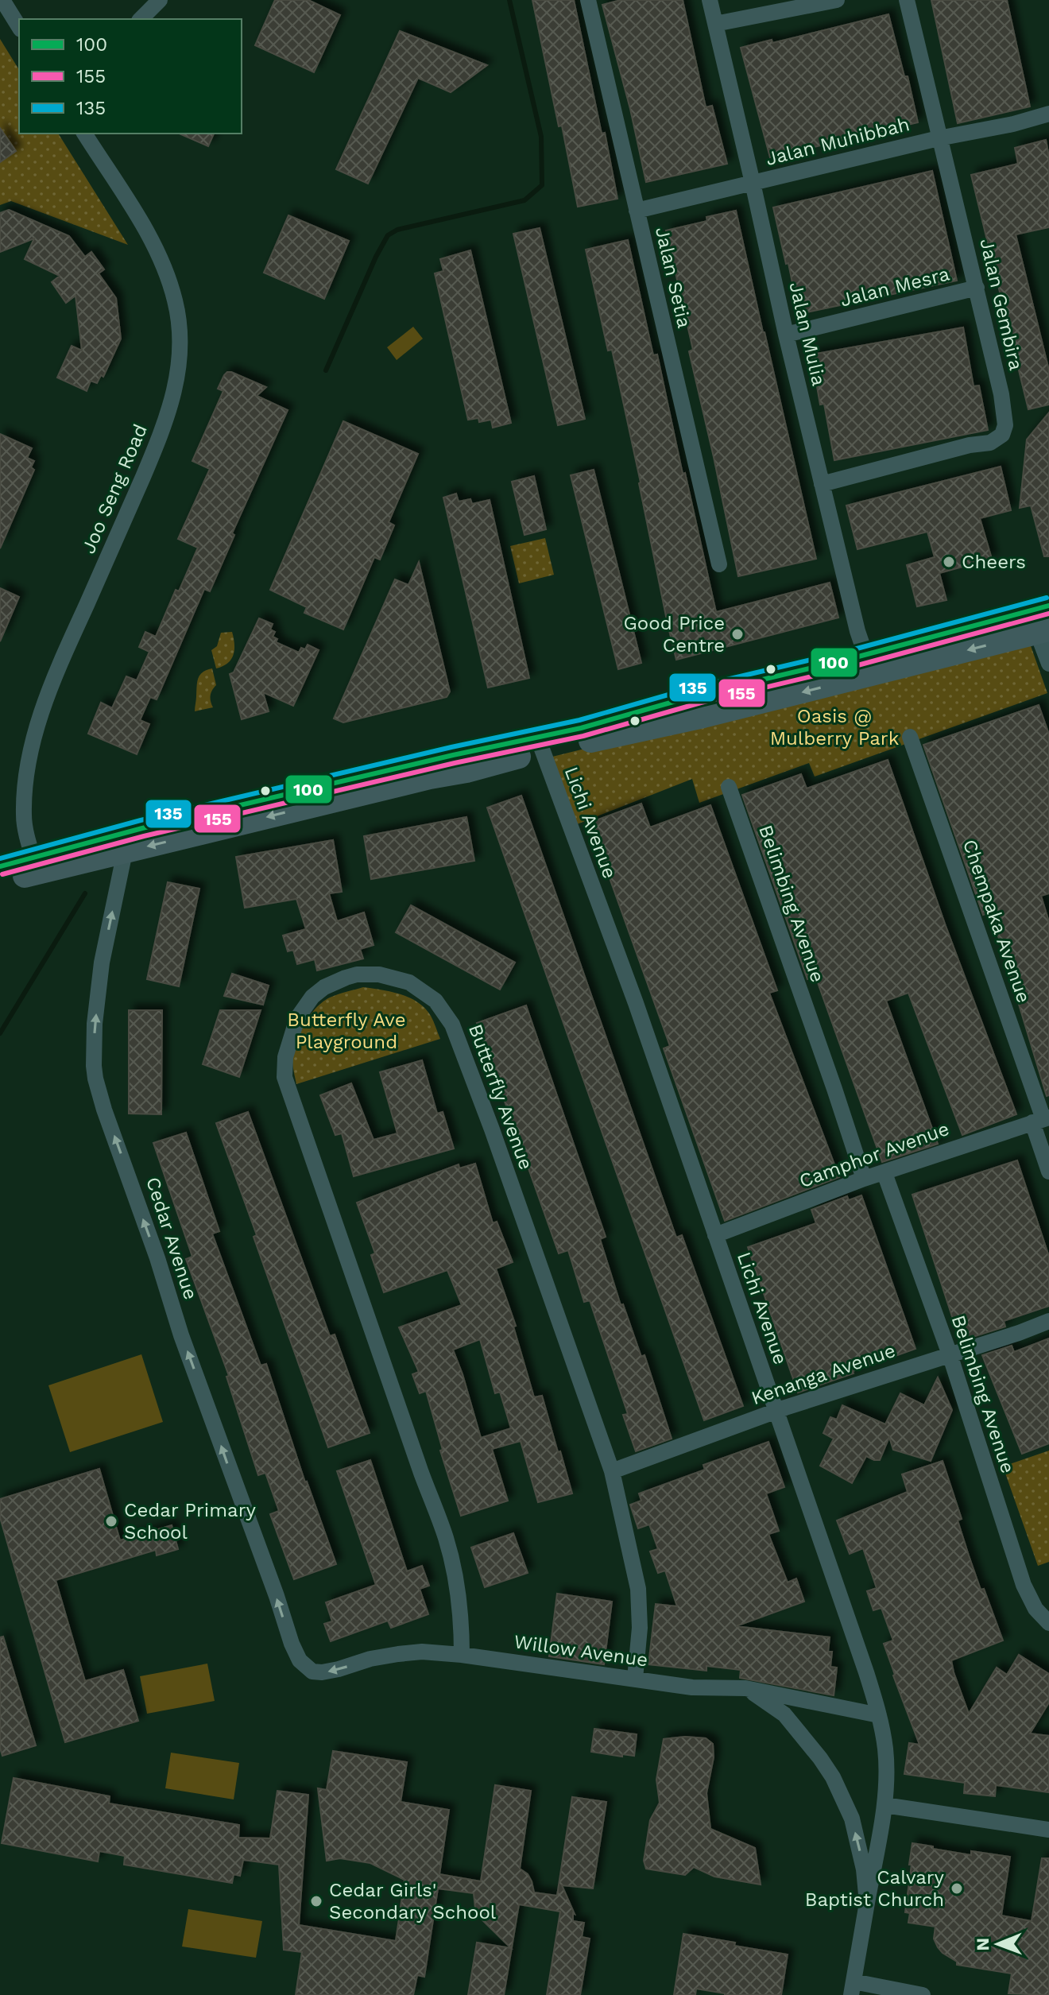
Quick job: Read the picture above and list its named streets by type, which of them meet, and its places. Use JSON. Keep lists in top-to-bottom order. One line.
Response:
{"streets":{"street":["Jalan Muhibbah","Jalan Setia","Jalan Mesra","Jalan Gembira","Jalan Mulia","Joo Seng Road","Lichi Avenue","Belimbing Avenue","Chempaka Avenue","Butterfly Avenue","Camphor Avenue","Cedar Avenue","Kenanga Avenue","Willow Avenue"]},"crossings":[["Jalan Muhibbah","Jalan Setia"],["Jalan Muhibbah","Jalan Gembira"],["Jalan Muhibbah","Jalan Mulia"],["Jalan Mesra","Jalan Gembira"],["Jalan Mesra","Jalan Mulia"],["Jalan Gembira","Jalan Mulia"],["Lichi Avenue","Camphor Avenue"],["Lichi Avenue","Kenanga Avenue"],["Lichi Avenue","Willow Avenue"],["Belimbing Avenue","Camphor Avenue"],["Belimbing Avenue","Kenanga Avenue"],["Chempaka Avenue","Camphor Avenue"],["Butterfly Avenue","Kenanga Avenue"],["Butterfly Avenue","Willow Avenue"],["Cedar Avenue","Willow Avenue"]],"one_way":["Cedar Avenue"],"parks":["Oasis @ Mulberry Park","Butterfly Ave Playground"],"places":["Cheers","Good Price Centre","Cedar Primary School","Calvary Baptist Church","Cedar Girls' Secondary School"],"lines":["transit line 135","transit line 100","transit line 155"],"legend":["100","155","135"],"north":"left"}
